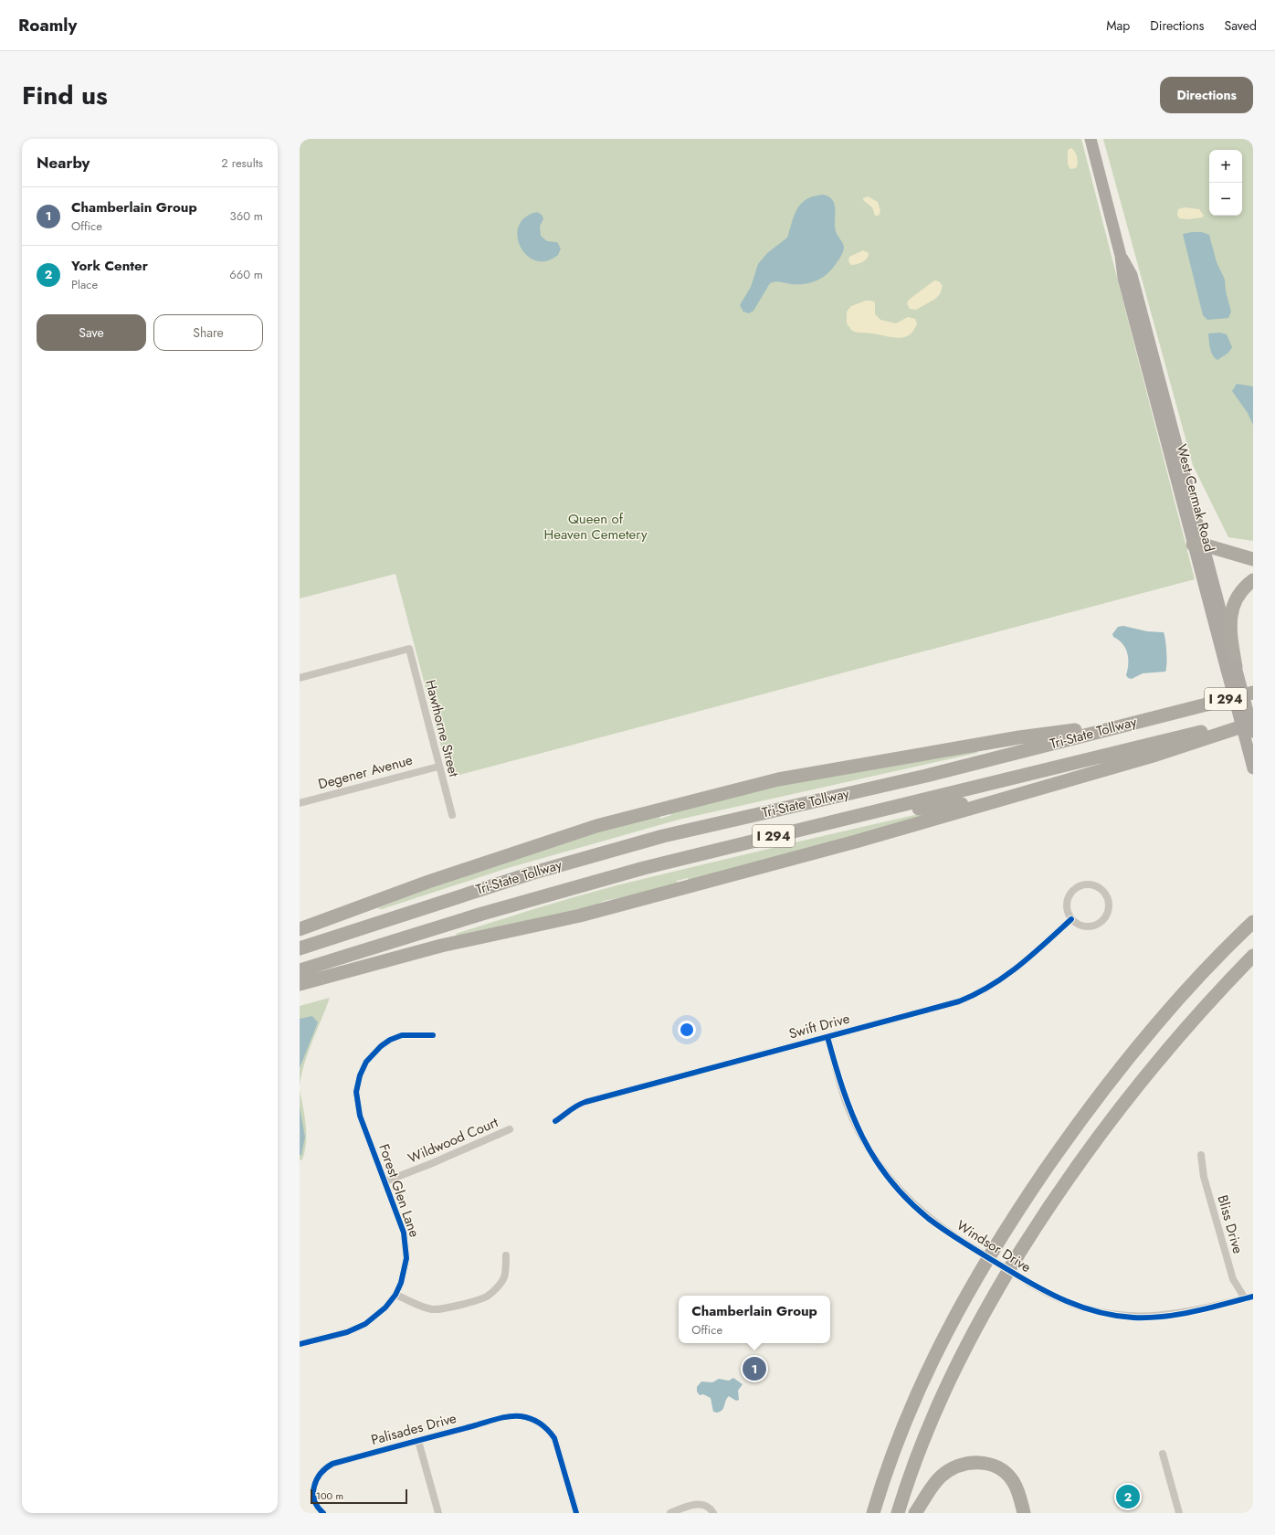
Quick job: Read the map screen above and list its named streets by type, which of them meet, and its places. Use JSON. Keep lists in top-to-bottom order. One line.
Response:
{"streets":{"highway":["I 294","Tri-State Tollway"],"main road":["West Cermak Road"],"street":["Hawthorne Street","Degener Avenue","Swift Drive","Wildwood Court","Forest Glen Lane","Bliss Drive","Windsor Drive","Palisades Drive"]},"crossings":[["Hawthorne Street","Degener Avenue"],["Swift Drive","Windsor Drive"],["Wildwood Court","Forest Glen Lane"],["Bliss Drive","Windsor Drive"]],"parks":["Queen of Heaven Cemetery"],"scale_bar":"100 m","page":{"header":"Roamly","nav":["Map","Directions","Saved"],"title":"Find us","buttons":["Directions",["Save","Share"]],"heading":["Nearby","2 results"],"map_buttons":["+","−"],"list":[{"mark":"1","name":"Chamberlain Group","note":"Office","value":"360 m"},{"mark":"2","name":"York Center","note":"Place","value":"660 m"}],"popup":["Chamberlain Group","Office"],"pins":["1","2"],"scale":"100 m"}}
